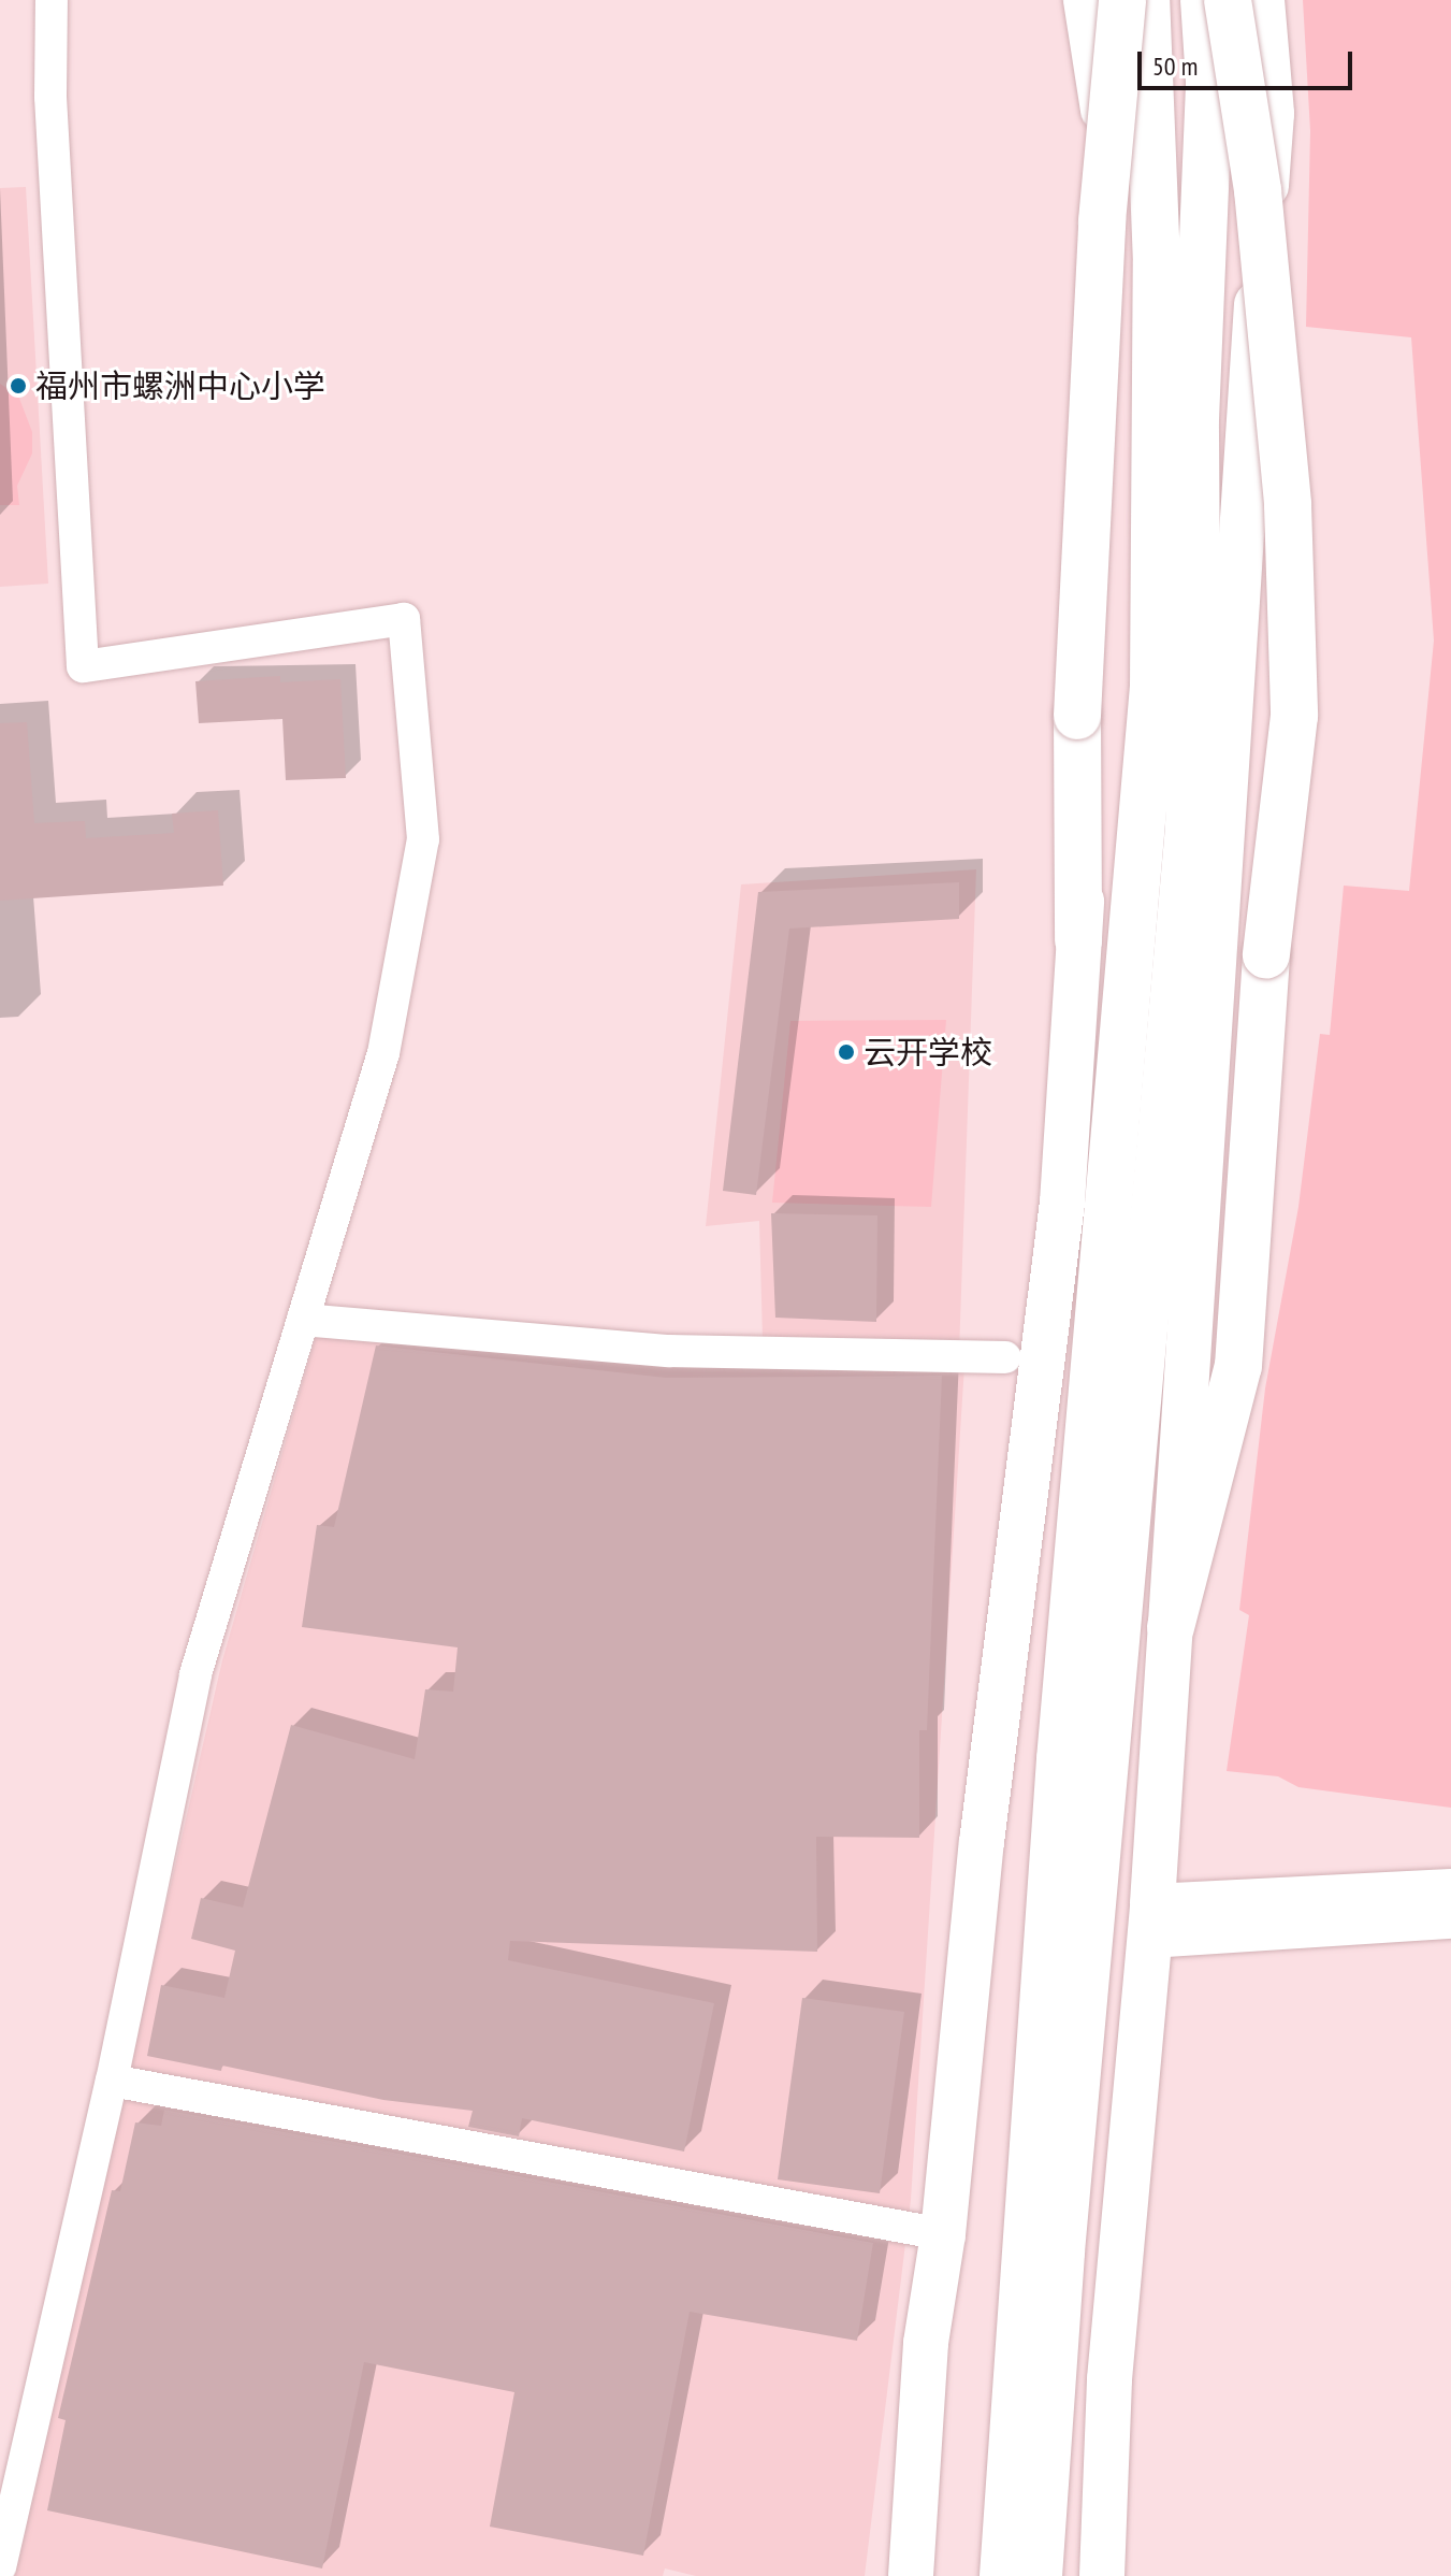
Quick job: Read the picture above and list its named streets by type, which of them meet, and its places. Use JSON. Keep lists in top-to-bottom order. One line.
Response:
{"places":["福州市螺洲中心小学","云开学校"],"scale_bar":"50 m"}
